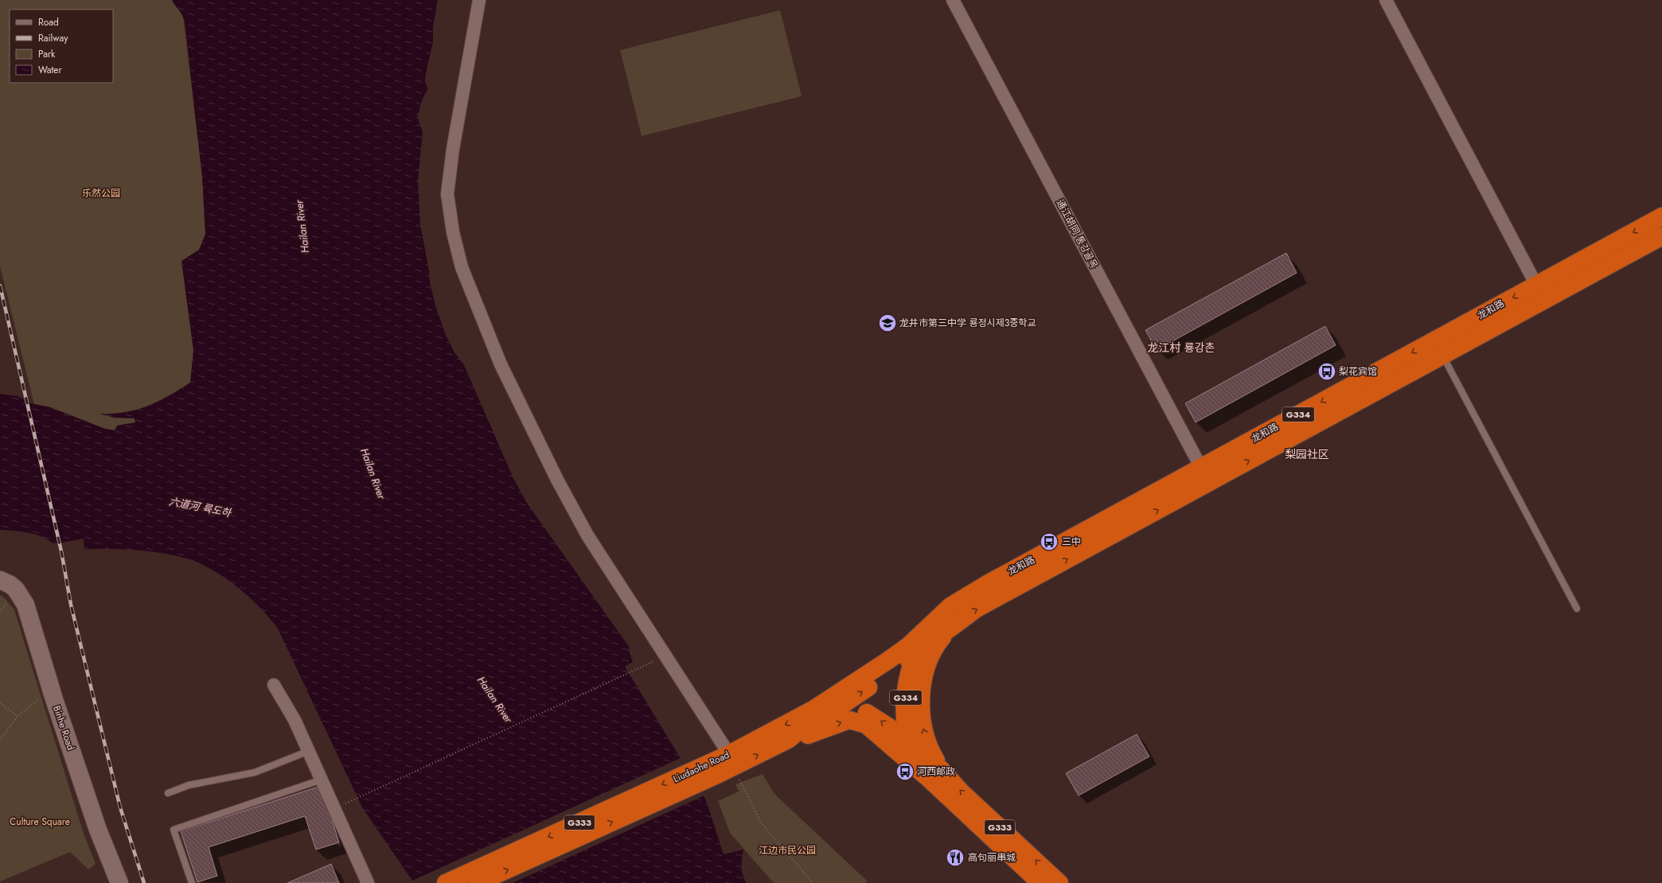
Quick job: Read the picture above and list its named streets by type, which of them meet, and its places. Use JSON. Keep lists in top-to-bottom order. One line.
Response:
{"streets":{"highway":["龙和路","G334","Liudaohe Road","G333"],"street":["通江胡同 통강골목","Binhe Road"]},"crossings":[["通江胡同 통강골목","龙和路"],["龙和路","G334"],["龙和路","Liudaohe Road"],["G334","Liudaohe Road"],["G334","G333"]],"districts":["龙江村 룡강촌","梨园社区"],"water":["Hailan River","六道河 륙도하"],"parks":["乐然公园","Culture Square","江边市民公园"],"places":{"school or university":["龙井市第三中学 룡정시제3중학교"],"bus stop":["梨花宾馆","三中","河西邮政"],"restaurant":["高句丽串城"]},"legend":["Road","Railway","Park","Water"]}
